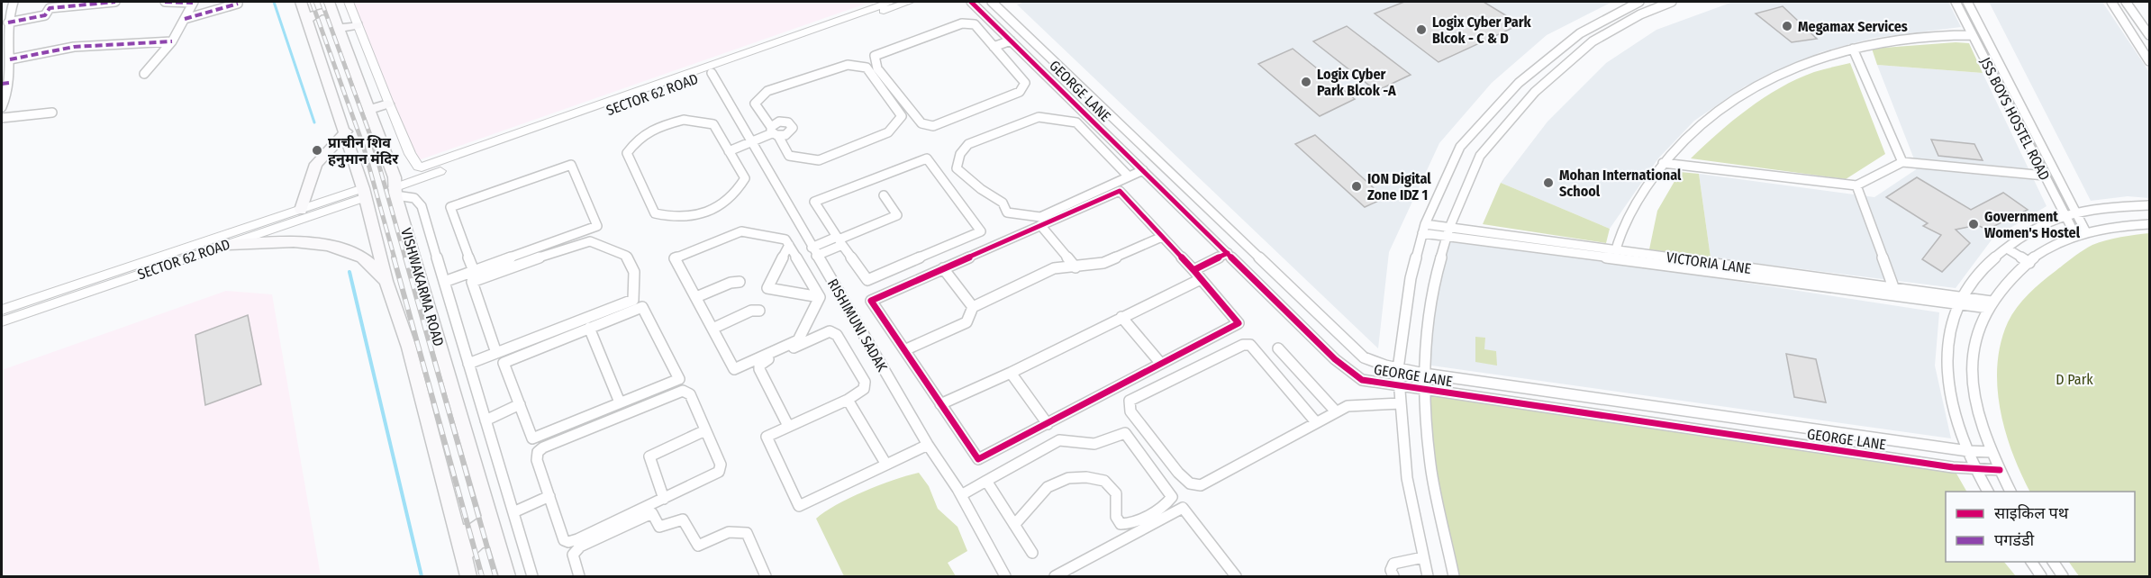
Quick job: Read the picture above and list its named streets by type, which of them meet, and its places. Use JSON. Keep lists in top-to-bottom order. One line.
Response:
{"streets":{"main road":["VISHWAKARMA ROAD"],"street":["GEORGE LANE","SECTOR 62 ROAD","JSS BOYS HOSTEL ROAD","VICTORIA LANE","RISHIMUNI SADAK"]},"crossings":[["SECTOR 62 ROAD","VISHWAKARMA ROAD"],["SECTOR 62 ROAD","RISHIMUNI SADAK"]],"parks":["D Park"],"places":["Megamax Services","Logix Cyber Park Blcok - C & D","Logix Cyber Park Blcok -A","प्राचीन शिव हनुमान मंदिर","Mohan International School","ION Digital Zone IDZ 1","Government Women's Hostel"],"legend":["साइकिल पथ","पगडंडी"]}
